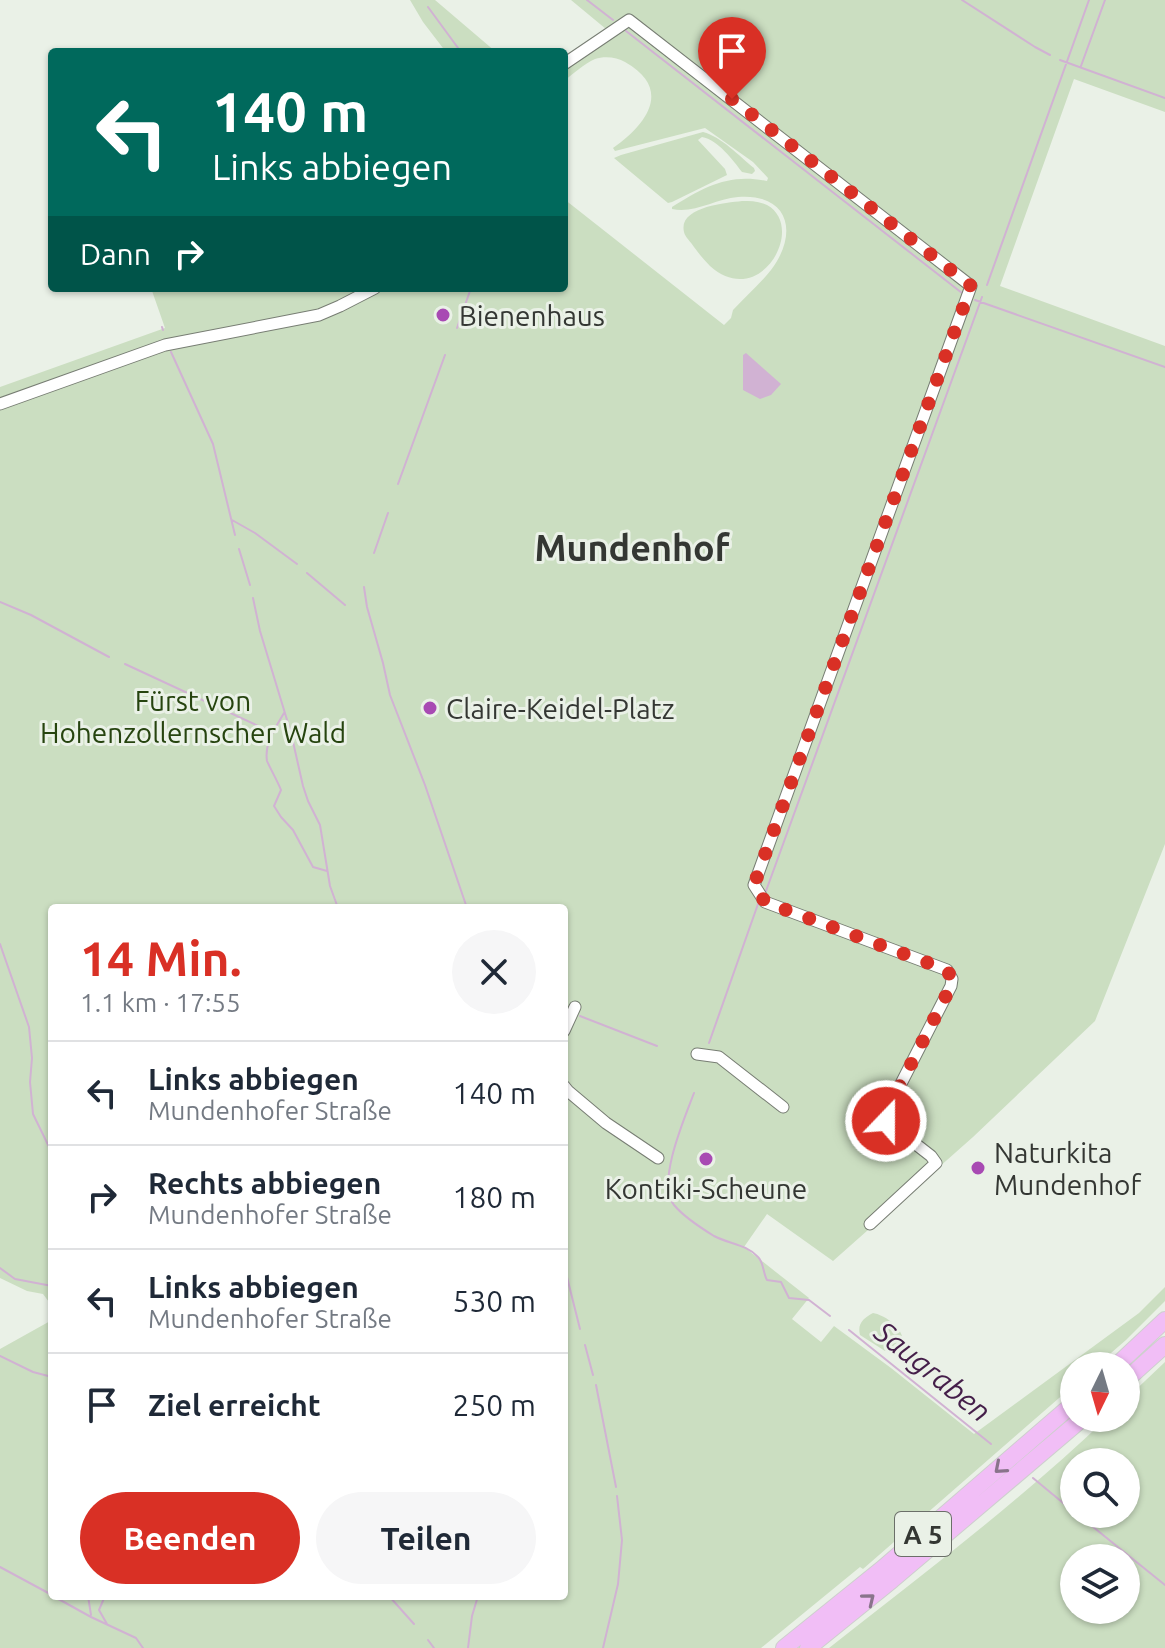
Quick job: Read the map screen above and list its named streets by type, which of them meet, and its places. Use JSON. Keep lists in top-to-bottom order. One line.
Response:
{"streets":{"highway":["A 5"]},"districts":["Mundenhof"],"water":["Saugraben"],"parks":["Fürst von Hohenzollernscher Wald"],"places":["Bienenhaus","Claire-Keidel-Platz","Kontiki-Scheune","Naturkita Mundenhof"],"north":"bottom","page":{"turn":["140 m","Links abbiegen"],"then":"Dann","heading":["14 Min.","1.1 km · 17:55"],"list":[{"name":"Links abbiegen","note":"Mundenhofer Straße","value":"140 m"},{"name":"Rechts abbiegen","note":"Mundenhofer Straße","value":"180 m"},{"name":"Links abbiegen","note":"Mundenhofer Straße","value":"530 m"},{"name":"Ziel erreicht","value":"250 m"}],"buttons":["Beenden","Teilen"]}}
